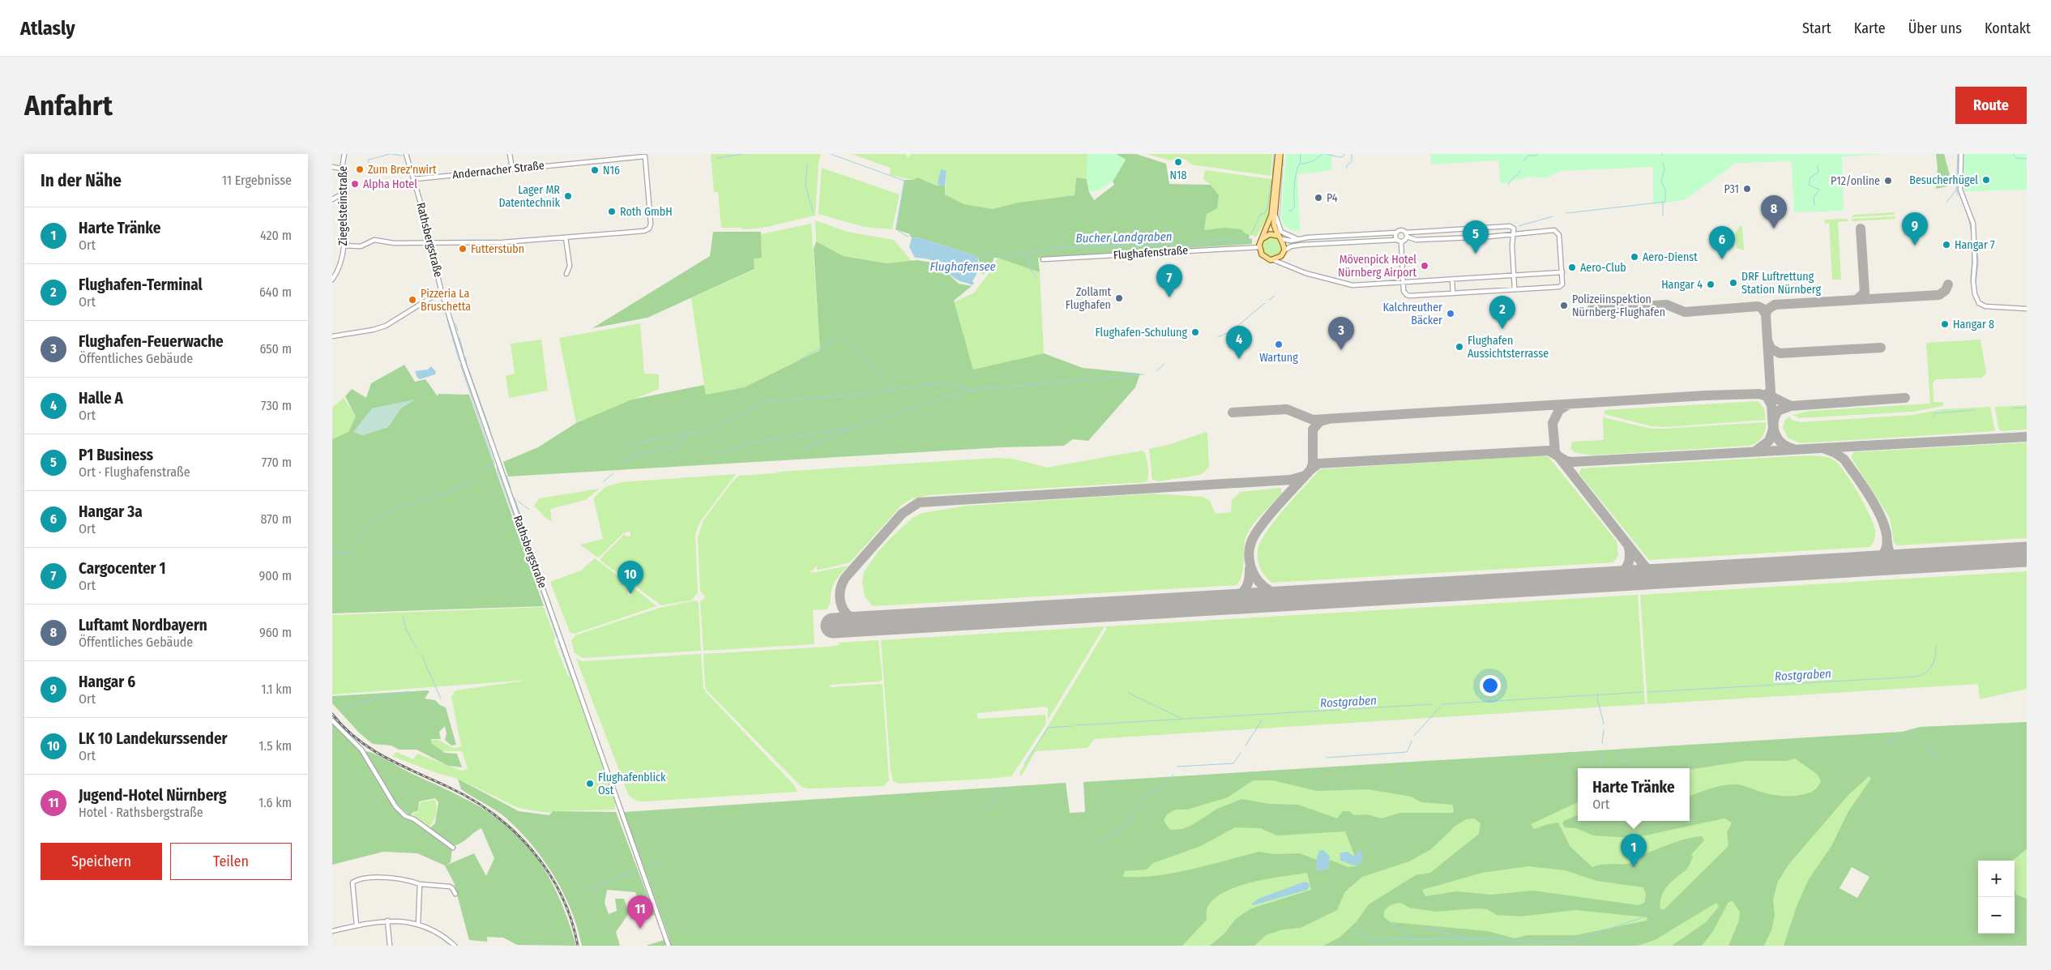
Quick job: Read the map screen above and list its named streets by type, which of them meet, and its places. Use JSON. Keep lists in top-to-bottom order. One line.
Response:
{"streets":{"street":["Andernacher Straße","Ziegelsteinstraße","Rathsbergstraße","Flughafenstraße"]},"crossings":[["Andernacher Straße","Ziegelsteinstraße"],["Andernacher Straße","Rathsbergstraße"]],"water":["Bucher Landgraben","Flughafensee","Rostgraben"],"places":["N18","Zum Brez'nwirt","N16","Besucherhügel","P12/online","Alpha Hotel","P31","Lager MR Datentechnik","P4","Roth GmbH","Hangar 7","Futterstubn","Aero-Dienst","Mövenpick Hotel Nürnberg Airport","Aero-Club","DRF Luftrettung Station Nürnberg","Hangar 4","Zollamt Flughafen","Pizzeria La Bruschetta","Polizeiinspektion Nürnberg-Flughafen","Kalchreuther Bäcker","Hangar 8","Flughafen-Schulung","Wartung","Flughafen Aussichtsterrasse","Flughafenblick Ost"],"page":{"header":"Atlasly","nav":["Start","Karte","Über uns","Kontakt"],"buttons":["Route",["Speichern","Teilen"]],"title":"Anfahrt","heading":["In der Nähe","11 Ergebnisse"],"pins":["8","9","5","6","7","2","3","4","10","1","11"],"list":[{"mark":"1","name":"Harte Tränke","note":"Ort","value":"420 m"},{"mark":"2","name":"Flughafen-Terminal","note":"Ort","value":"640 m"},{"mark":"3","name":"Flughafen-Feuerwache","note":"Öffentliches Gebäude","value":"650 m"},{"mark":"4","name":"Halle A","note":"Ort","value":"730 m"},{"mark":"5","name":"P1 Business","note":"Ort · Flughafenstraße","value":"770 m"},{"mark":"6","name":"Hangar 3a","note":"Ort","value":"870 m"},{"mark":"7","name":"Cargocenter 1","note":"Ort","value":"900 m"},{"mark":"8","name":"Luftamt Nordbayern","note":"Öffentliches Gebäude","value":"960 m"},{"mark":"9","name":"Hangar 6","note":"Ort","value":"1.1 km"},{"mark":"10","name":"LK 10 Landekurssender","note":"Ort","value":"1.5 km"},{"mark":"11","name":"Jugend-Hotel Nürnberg","note":"Hotel · Rathsbergstraße","value":"1.6 km"}],"popup":["Harte Tränke","Ort"],"map_buttons":["+","−"]}}
